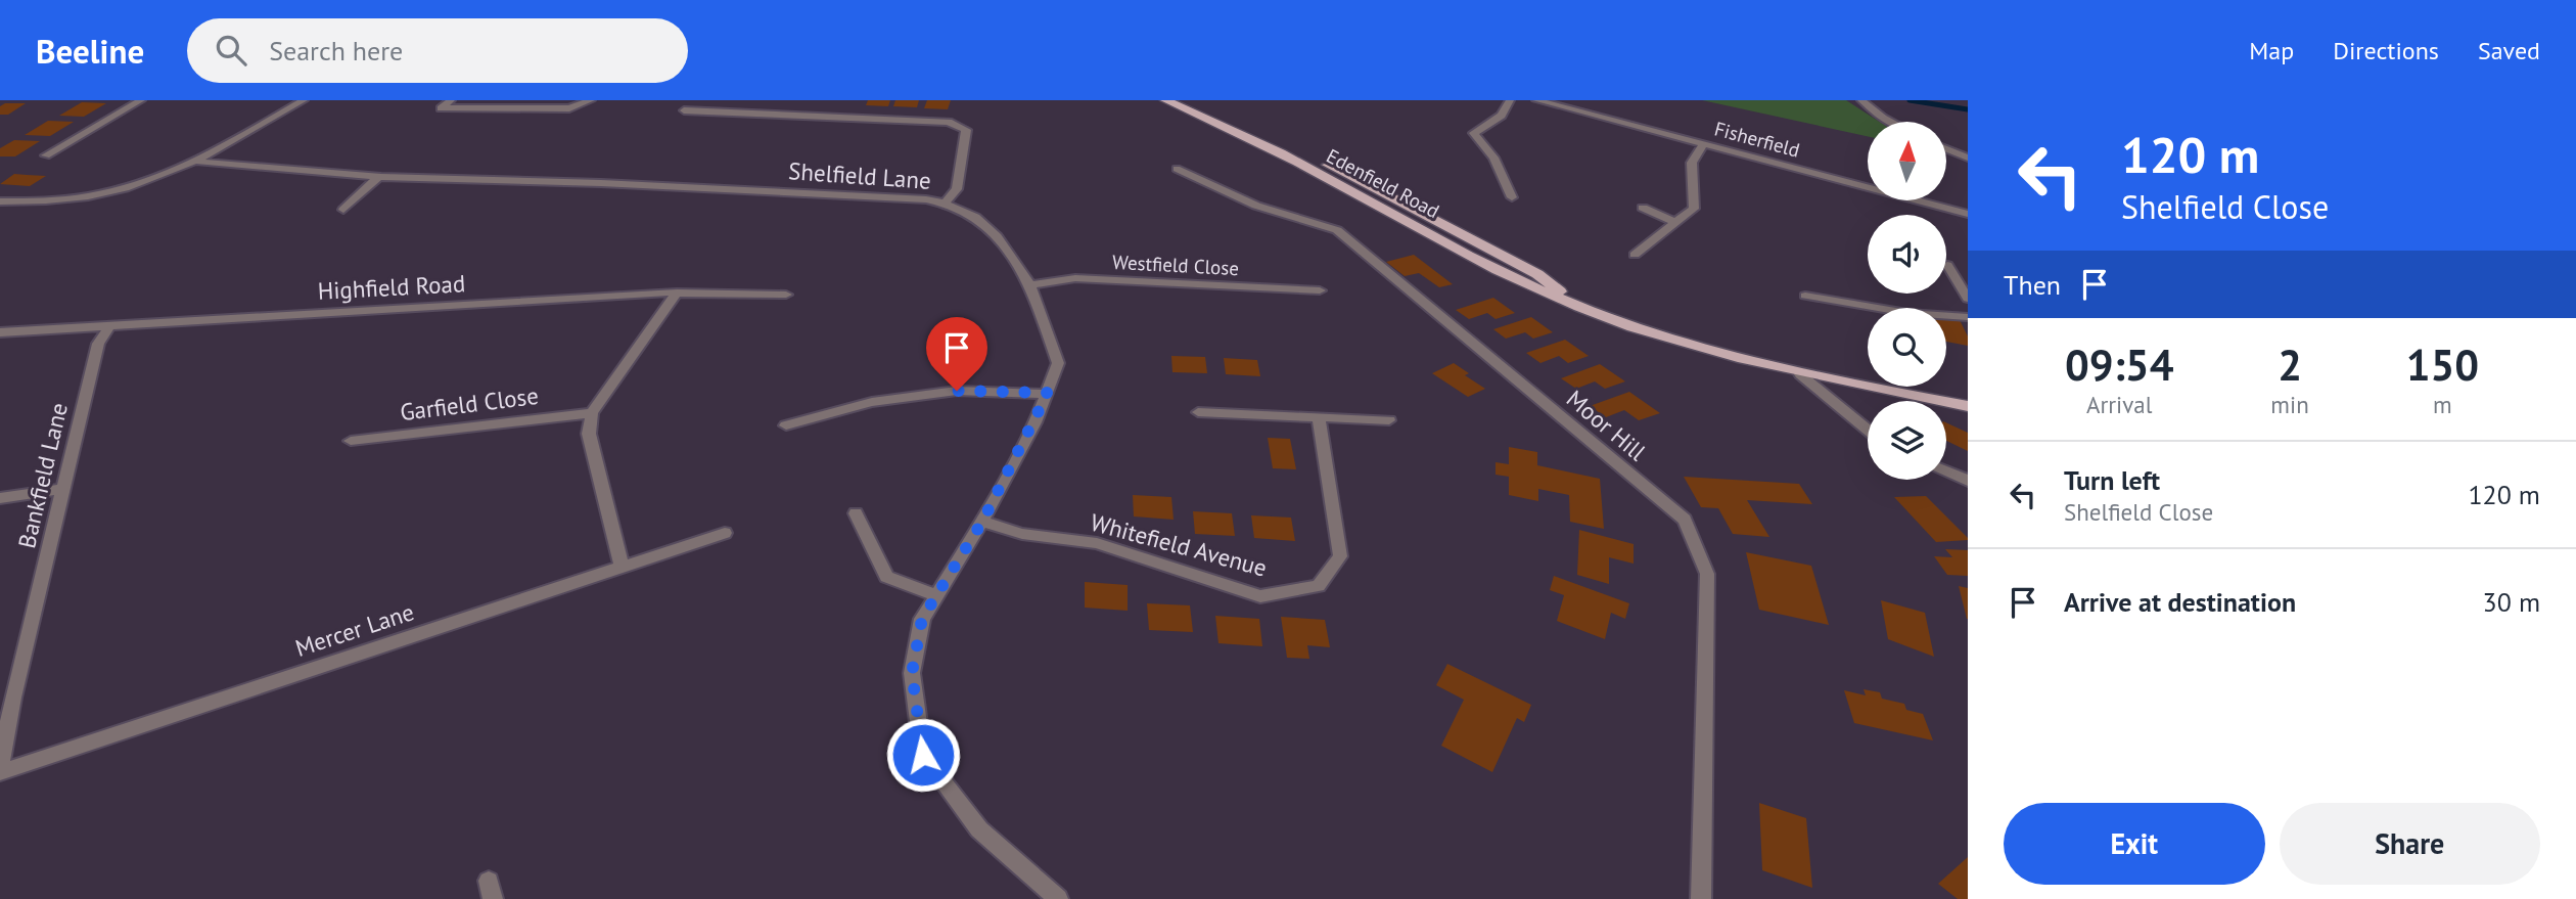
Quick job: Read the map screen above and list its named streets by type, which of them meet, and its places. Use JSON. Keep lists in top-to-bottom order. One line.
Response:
{"streets":{"main road":["Edenfield Road"],"street":["Fisherfield","Shelfield Lane","Westfield Close","Highfield Road","Garfield Close","Moor Hill","Bankfield Lane","Whitefield Avenue","Mercer Lane"]},"crossings":[["Shelfield Lane","Westfield Close"],["Shelfield Lane","Whitefield Avenue"],["Highfield Road","Bankfield Lane"]],"north":"top","page":{"header":"Beeline","search":"Search here","nav":["Map","Directions","Saved"],"turn":["120 m","Shelfield Close"],"then":"Then","eta":["09:54","Arrival","2","min","150","m"],"list":[{"name":"Turn left","note":"Shelfield Close","value":"120 m"},{"name":"Arrive at destination","value":"30 m"}],"buttons":["Exit","Share"]}}
